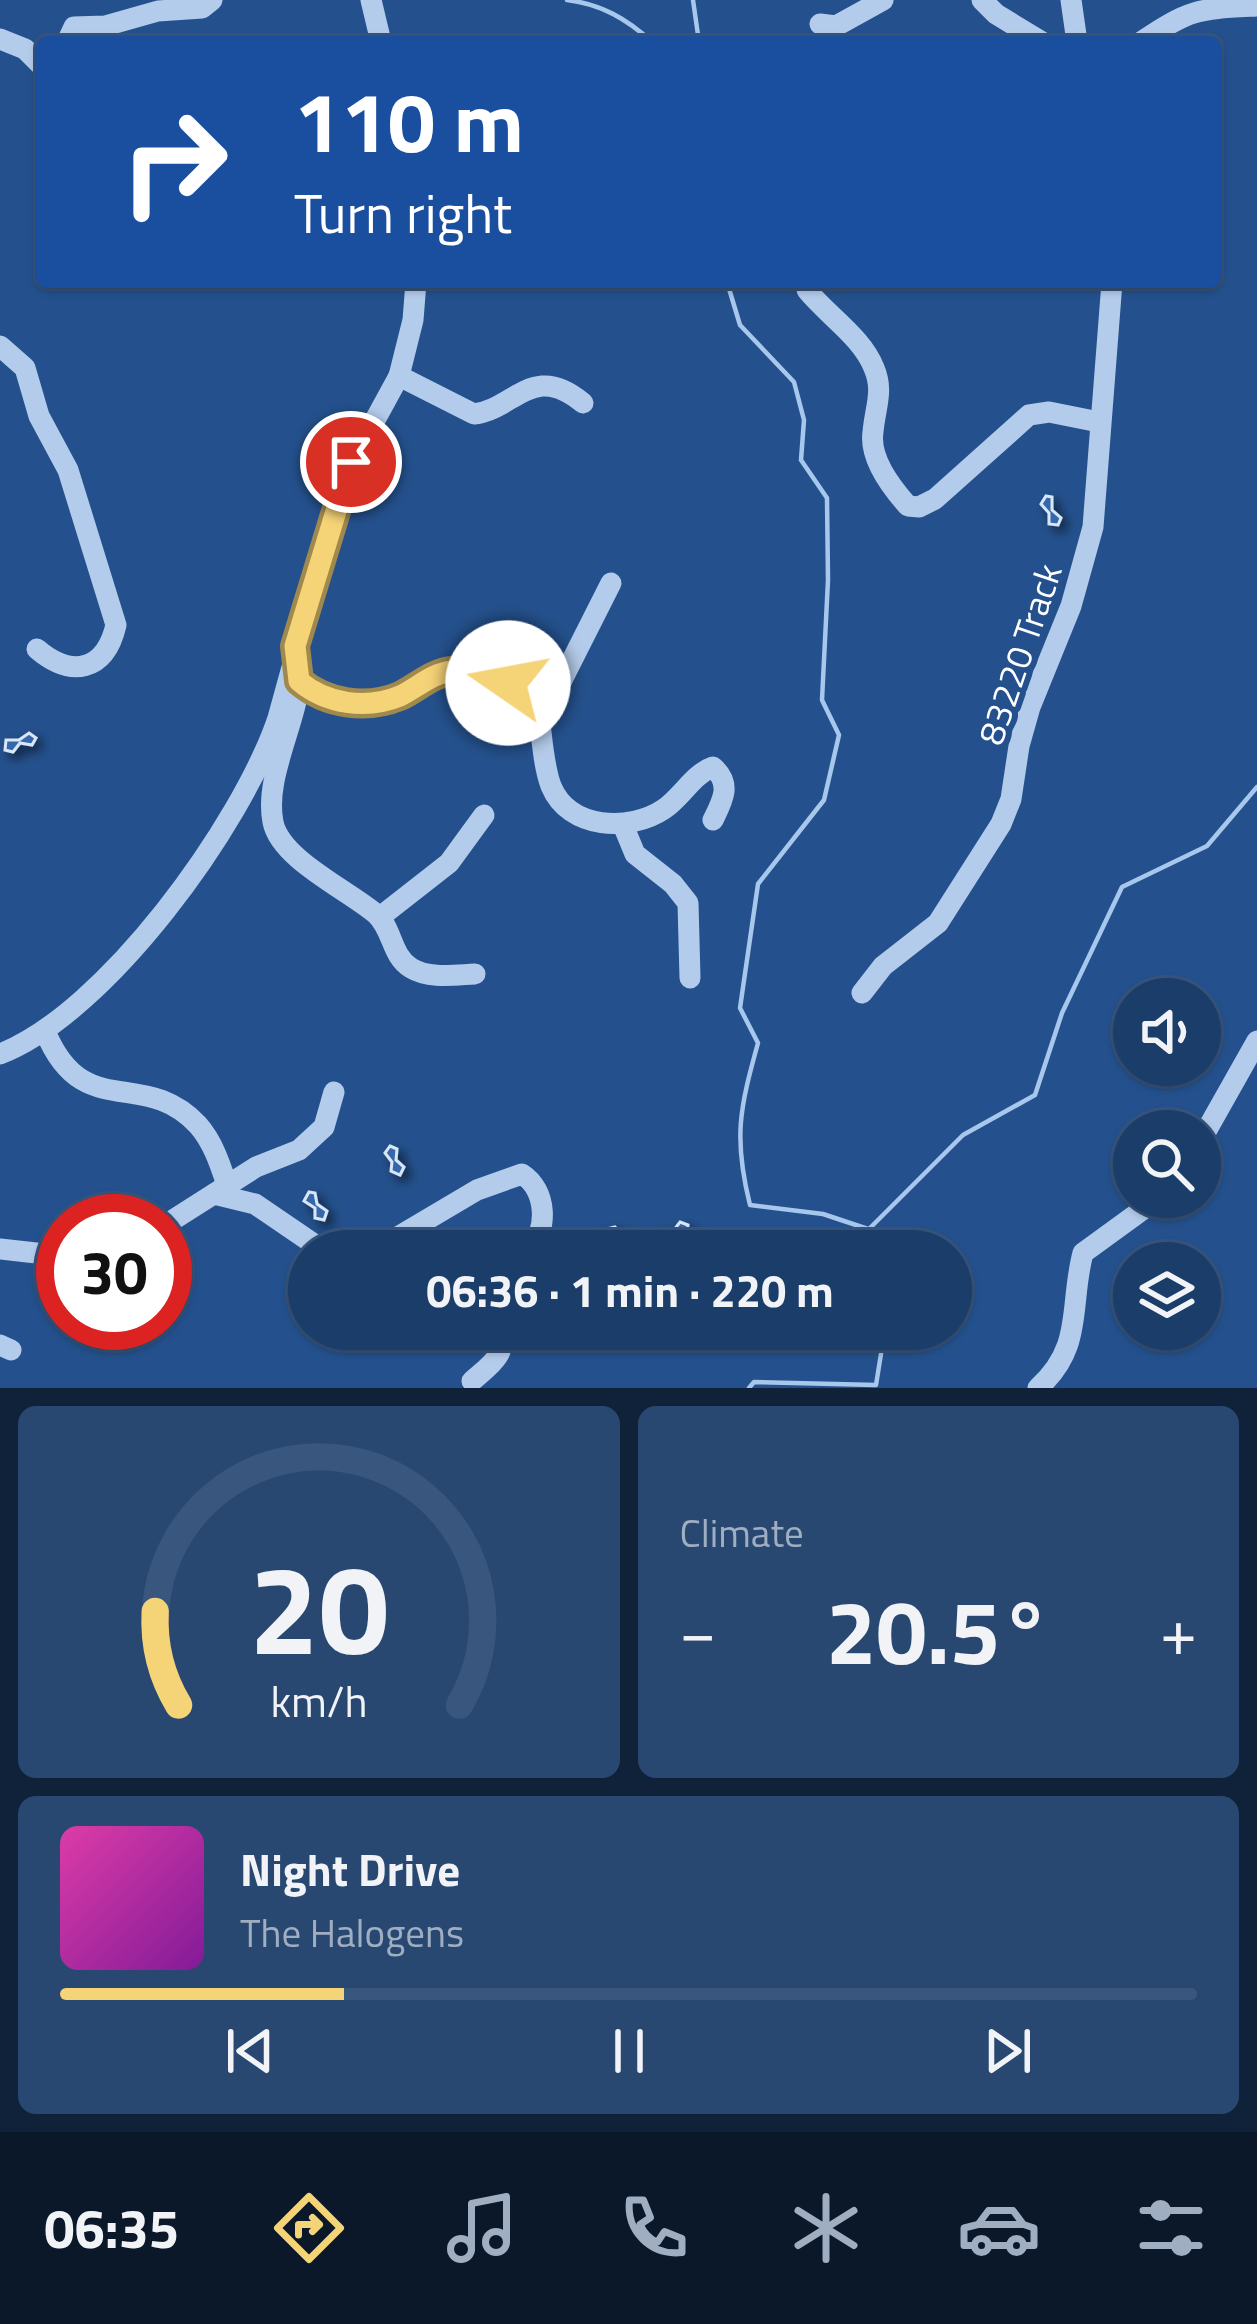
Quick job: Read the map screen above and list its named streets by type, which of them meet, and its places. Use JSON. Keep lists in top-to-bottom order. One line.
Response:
{"streets":{"street":["83220 Track"]},"page":{"turn":["110 m","Turn right"],"limit":"30","trip":"06:36 · 1 min · 220 m","tile":"Climate","heat":["−","20.5°","+"],"song":["Night Drive","The Halogens"],"tabs":"06:35","gauge":["20","km/h"]}}
